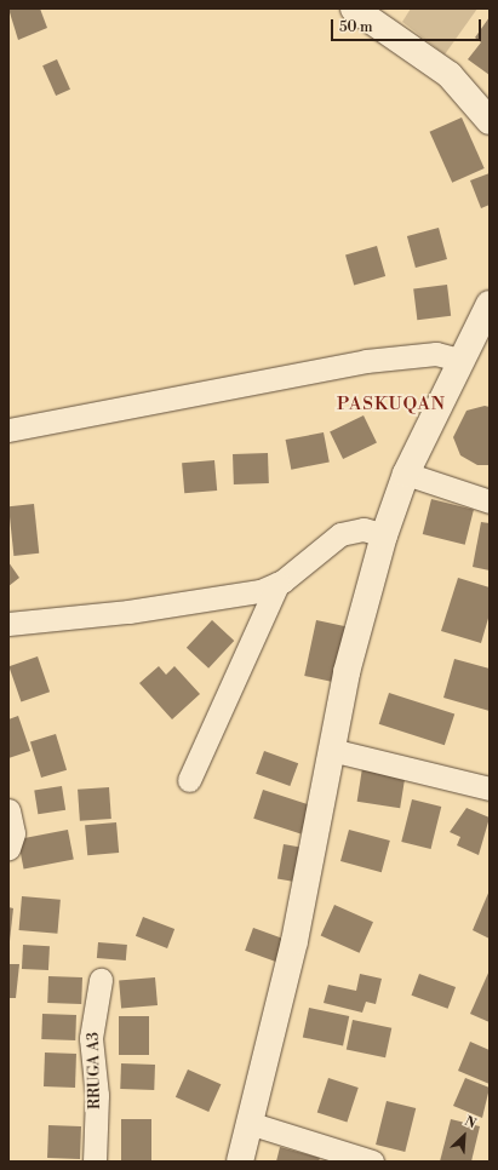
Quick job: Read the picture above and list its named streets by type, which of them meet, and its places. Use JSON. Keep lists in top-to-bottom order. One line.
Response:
{"streets":{"street":["RRUGA A3"]},"districts":["PASKUQAN"],"scale_bar":"50 m","north":"top right"}
